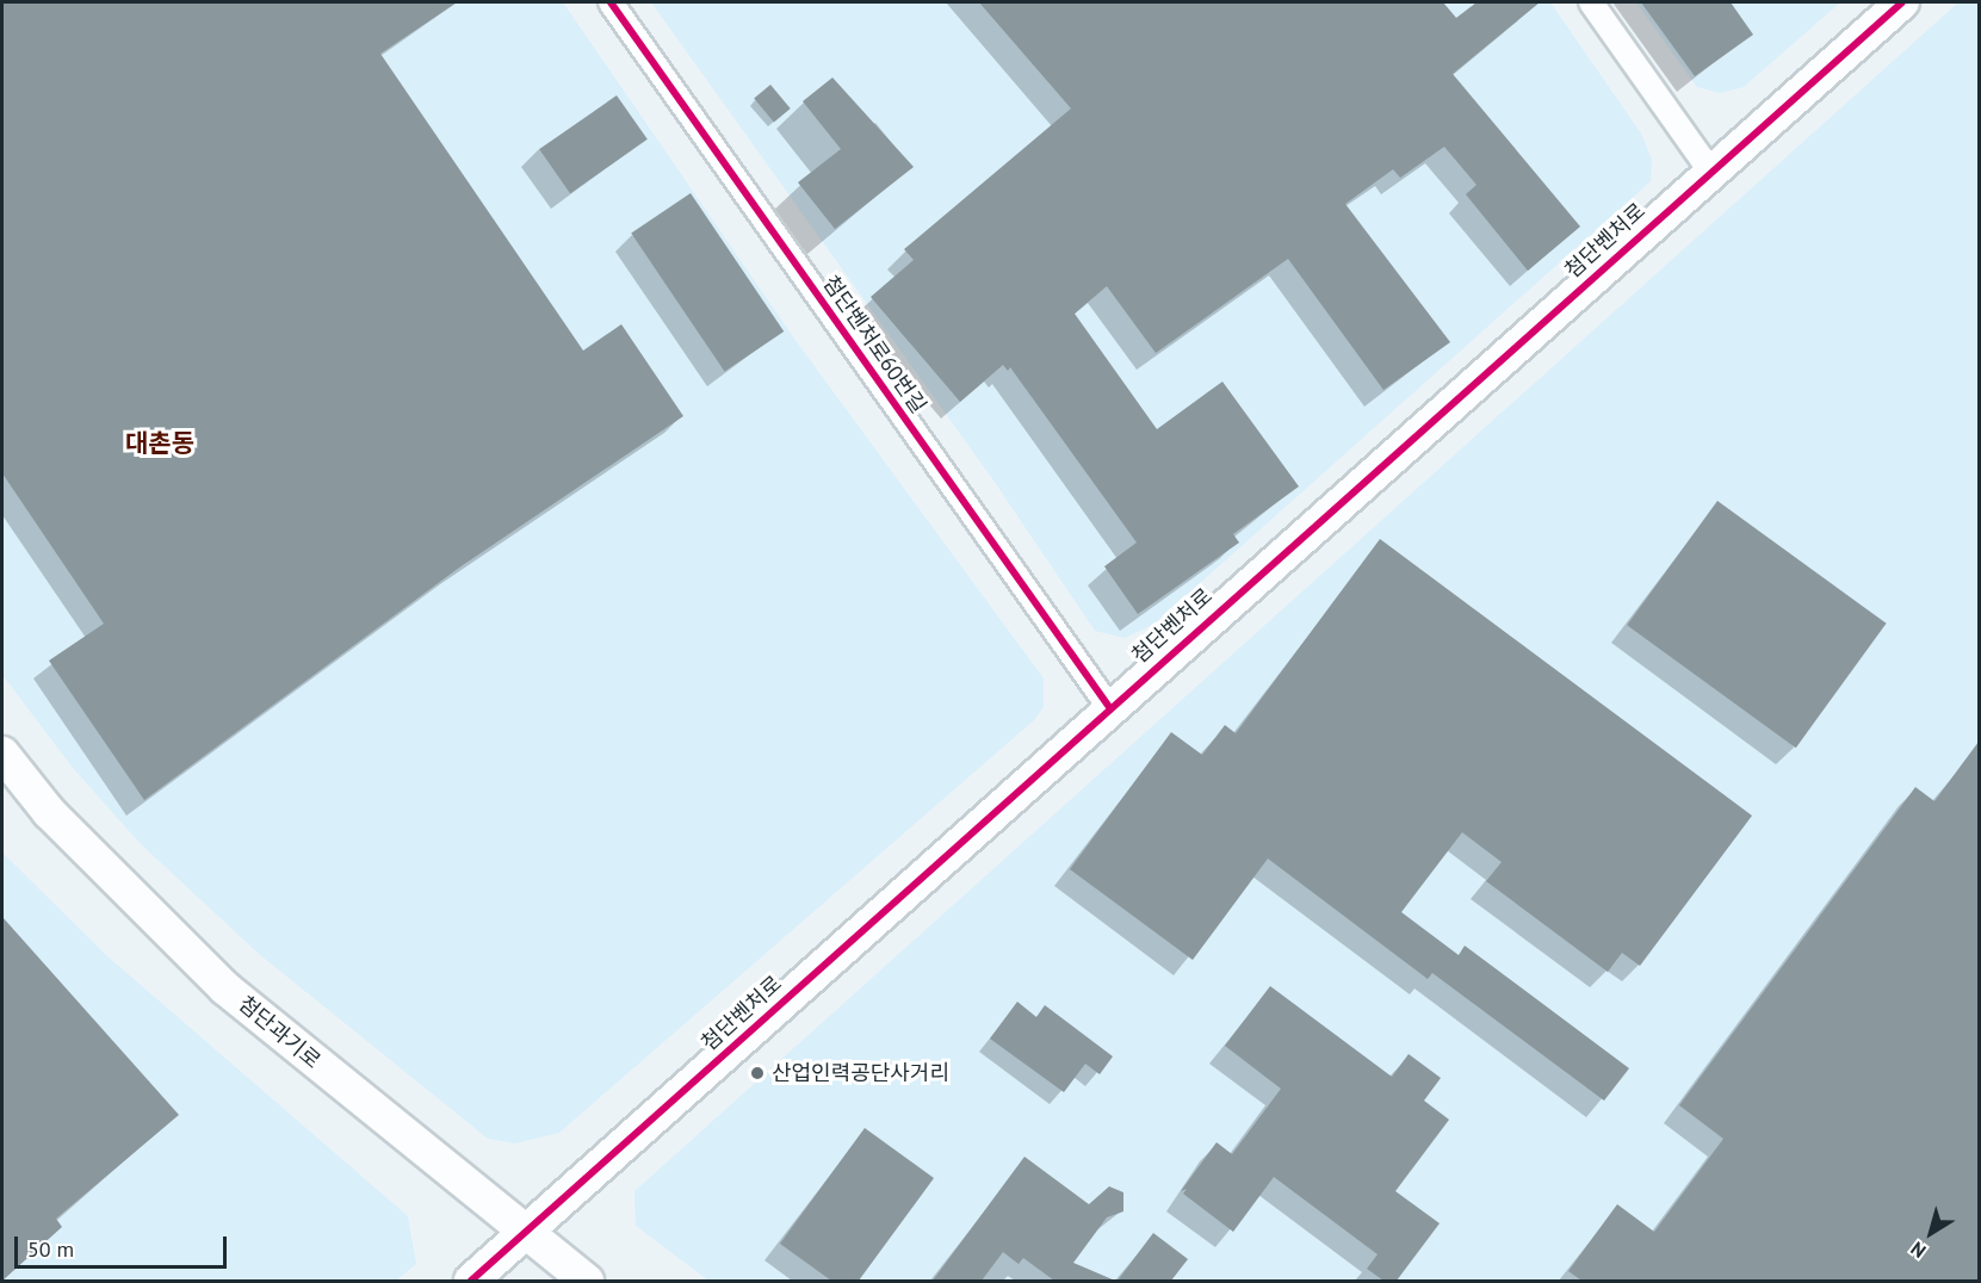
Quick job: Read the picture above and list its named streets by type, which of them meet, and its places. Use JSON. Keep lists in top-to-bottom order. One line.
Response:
{"streets":{"street":["첨단벤처로","첨단벤처로60번길","첨단과기로"]},"crossings":[["첨단벤처로","첨단벤처로60번길"],["첨단벤처로","첨단과기로"]],"districts":["대촌동"],"places":["산업인력공단사거리"],"scale_bar":"50 m","north":"bottom left"}
